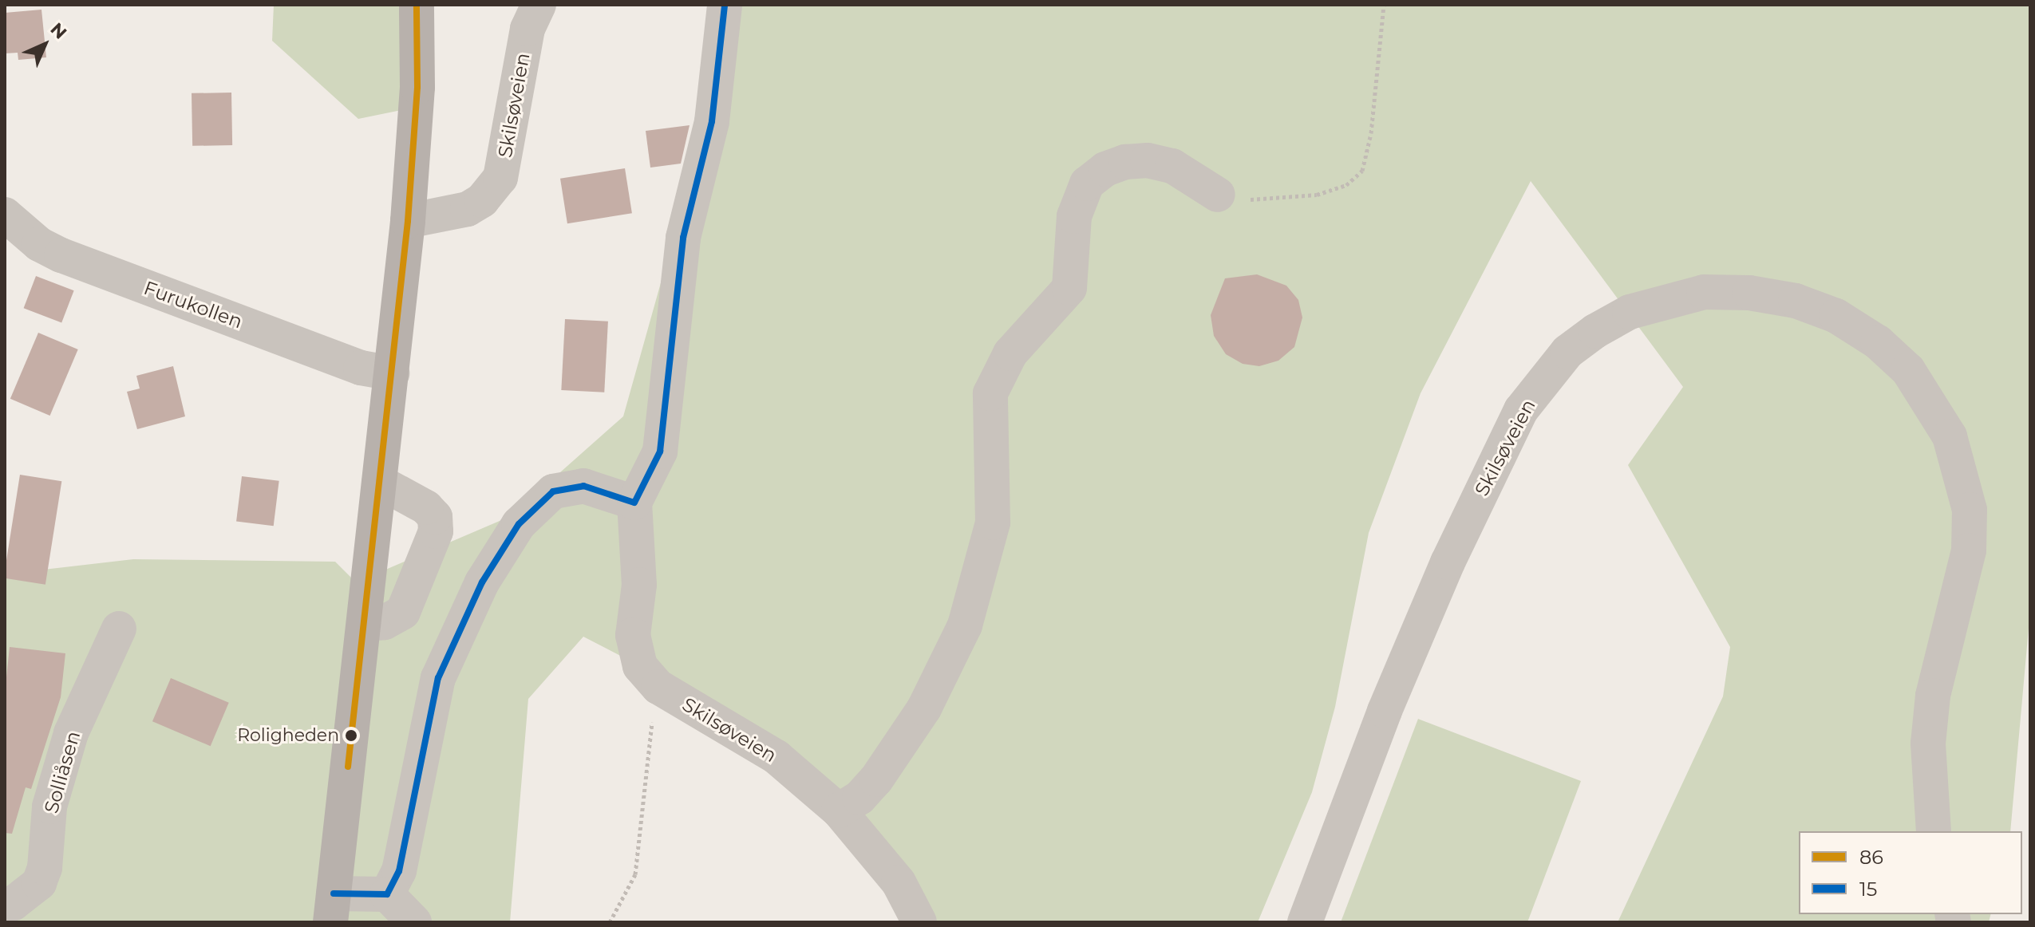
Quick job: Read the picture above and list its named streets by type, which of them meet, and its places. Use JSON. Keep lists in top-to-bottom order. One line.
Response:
{"streets":{"street":["Skilsøveien","Furukollen","Solliåsen"]},"places":["Roligheden"],"lines":["transit line 86","transit line 15"],"legend":["86","15"],"north":"top right"}
